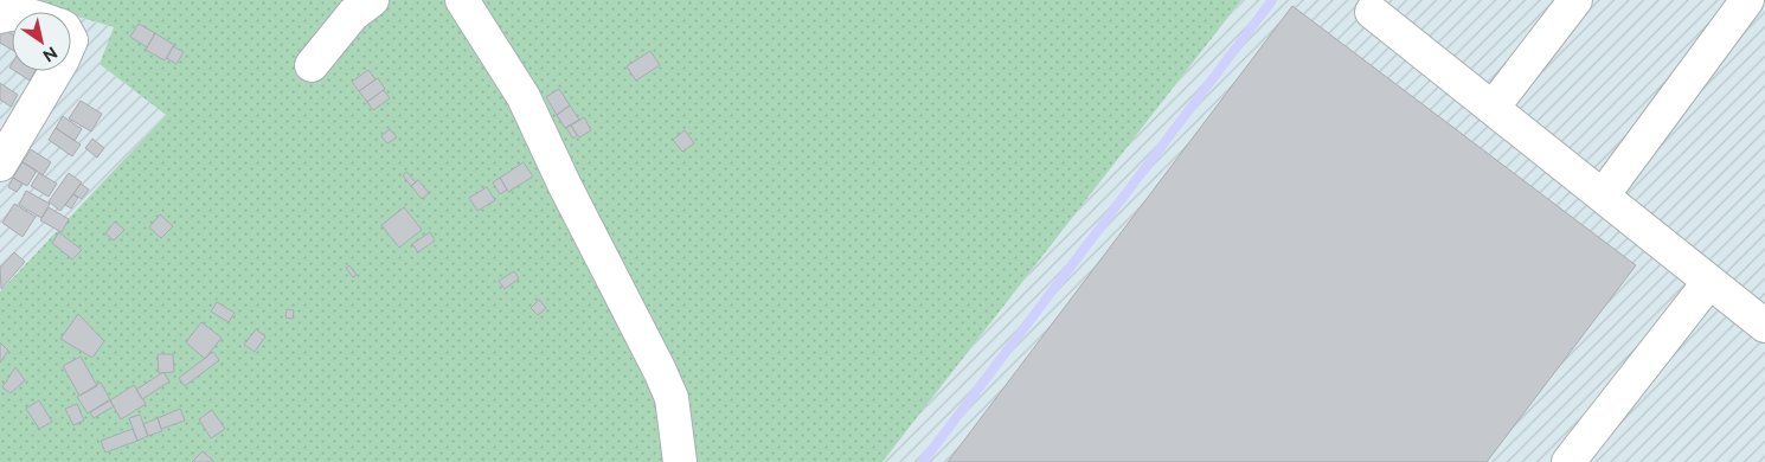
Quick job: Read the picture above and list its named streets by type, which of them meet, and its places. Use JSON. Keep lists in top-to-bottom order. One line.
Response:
{"north":"bottom right"}
